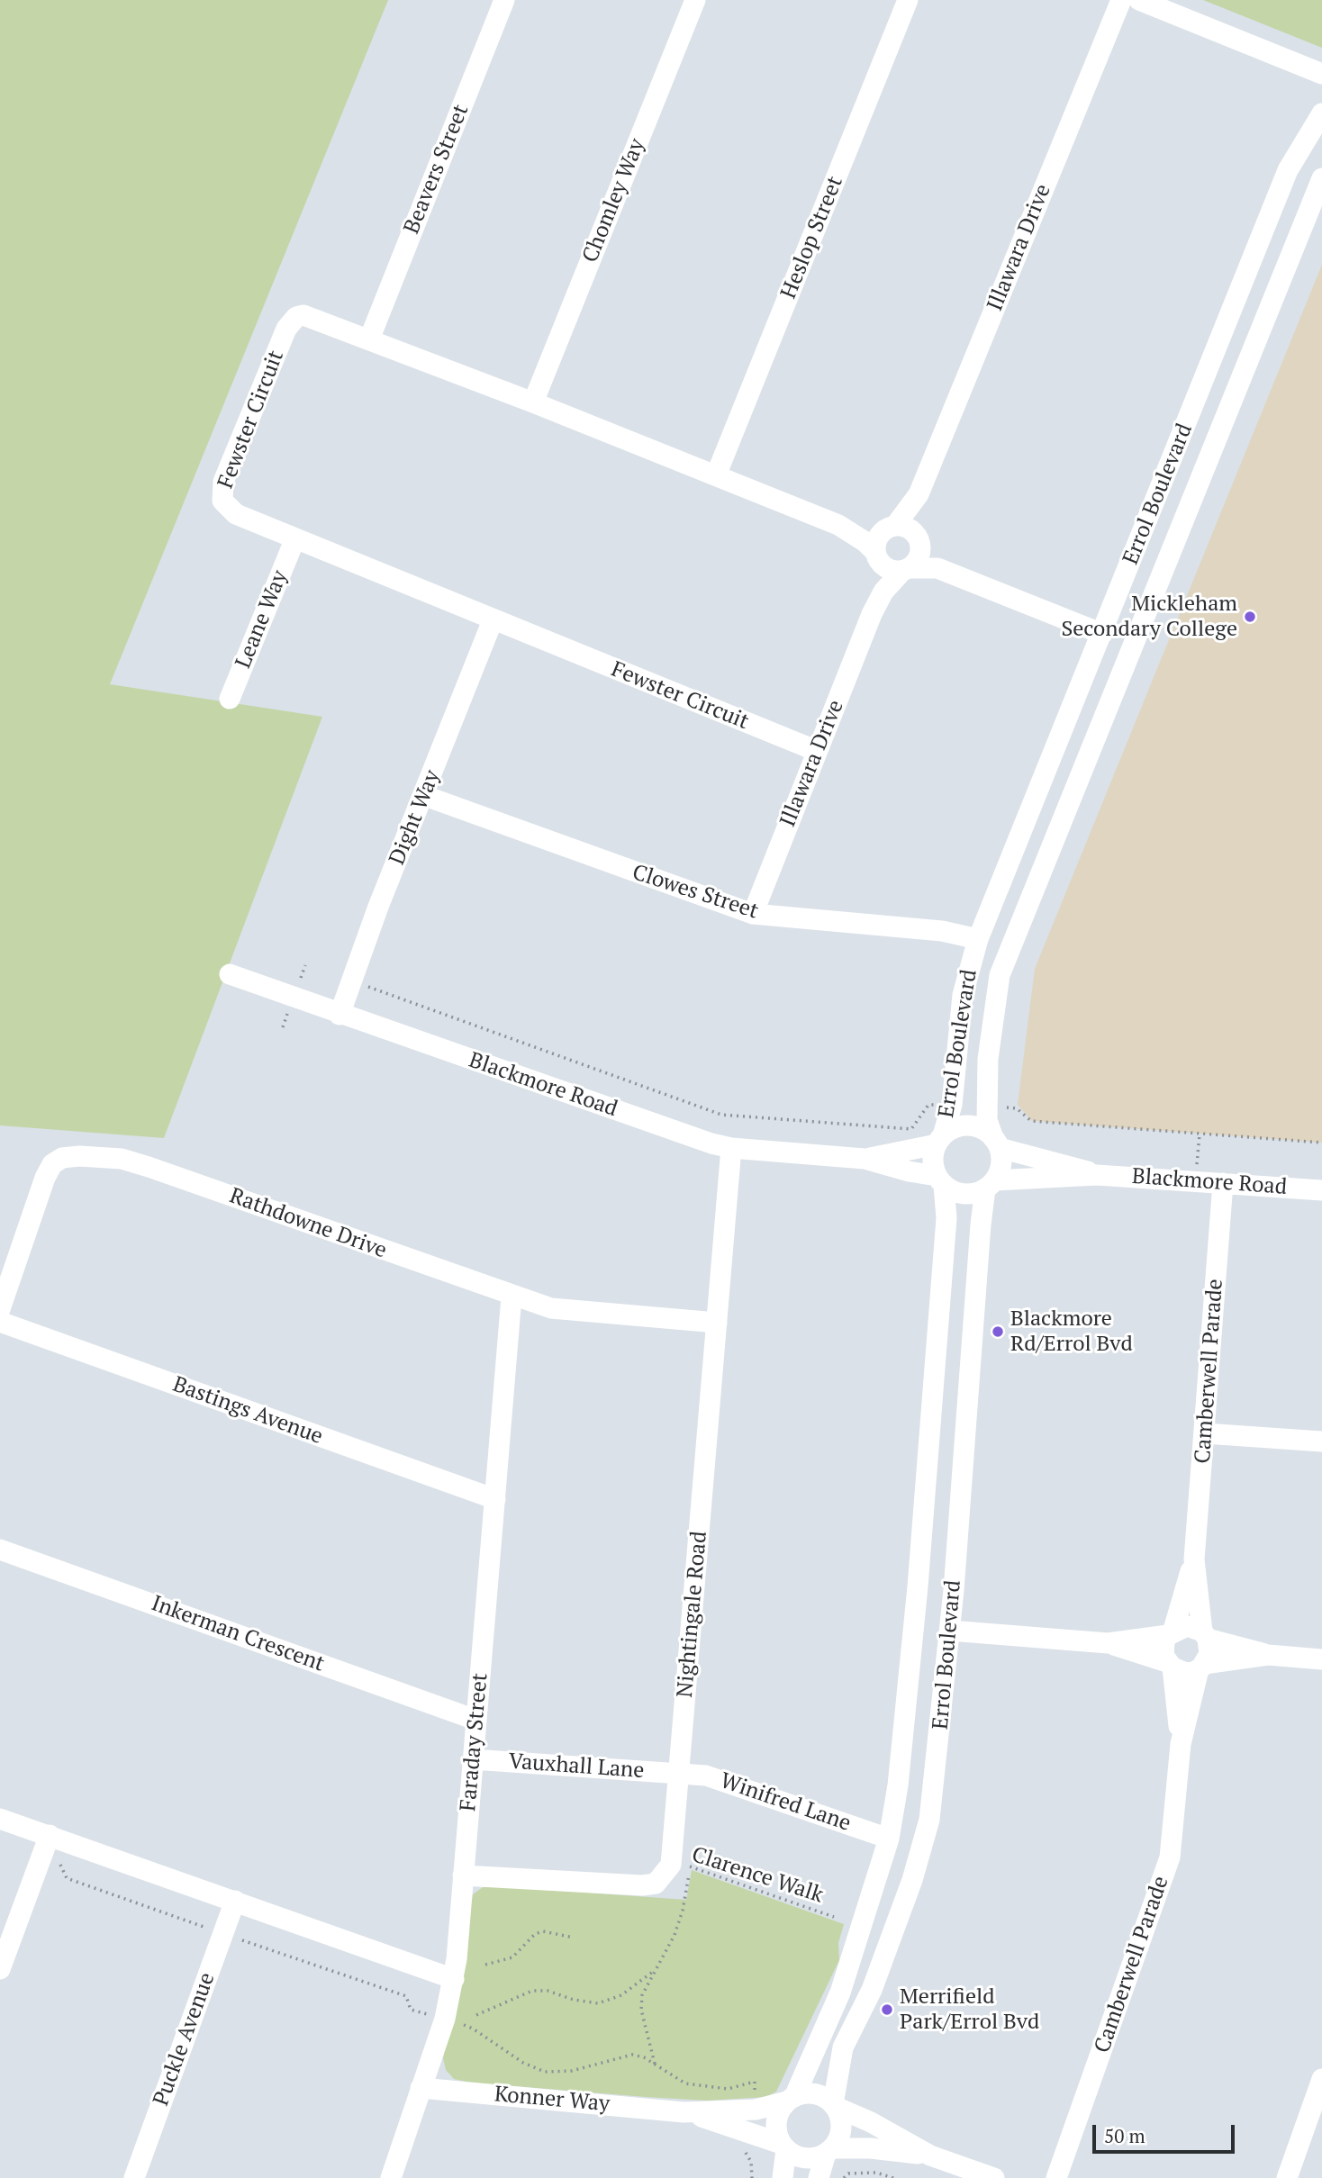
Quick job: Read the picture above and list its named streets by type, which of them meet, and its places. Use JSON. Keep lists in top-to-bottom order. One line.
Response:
{"streets":{"street":["Beavers Street","Chomley Way","Heslop Street","Illawara Drive","Fewster Circuit","Errol Boulevard","Leane Way","Dight Way","Clowes Street","Blackmore Road","Rathdowne Drive","Camberwell Parade","Bastings Avenue","Nightingale Road","Inkerman Crescent","Faraday Street","Vauxhall Lane","Winifred Lane","Puckle Avenue","Konner Way"],"path":["Clarence Walk"]},"crossings":[["Beavers Street","Fewster Circuit"],["Chomley Way","Fewster Circuit"],["Heslop Street","Fewster Circuit"],["Illawara Drive","Fewster Circuit"],["Illawara Drive","Clowes Street"],["Fewster Circuit","Leane Way"],["Fewster Circuit","Dight Way"],["Errol Boulevard","Clowes Street"],["Errol Boulevard","Blackmore Road"],["Errol Boulevard","Winifred Lane"],["Errol Boulevard","Konner Way"],["Dight Way","Clowes Street"],["Dight Way","Blackmore Road"],["Blackmore Road","Camberwell Parade"],["Blackmore Road","Nightingale Road"],["Rathdowne Drive","Nightingale Road"],["Rathdowne Drive","Faraday Street"],["Bastings Avenue","Faraday Street"],["Nightingale Road","Vauxhall Lane"],["Nightingale Road","Winifred Lane"],["Nightingale Road","Clarence Walk"],["Inkerman Crescent","Faraday Street"],["Faraday Street","Vauxhall Lane"],["Faraday Street","Konner Way"],["Vauxhall Lane","Winifred Lane"]],"places":["Mickleham Secondary College","Blackmore Rd/Errol Bvd","Merrifield Park/Errol Bvd"],"scale_bar":"50 m"}
